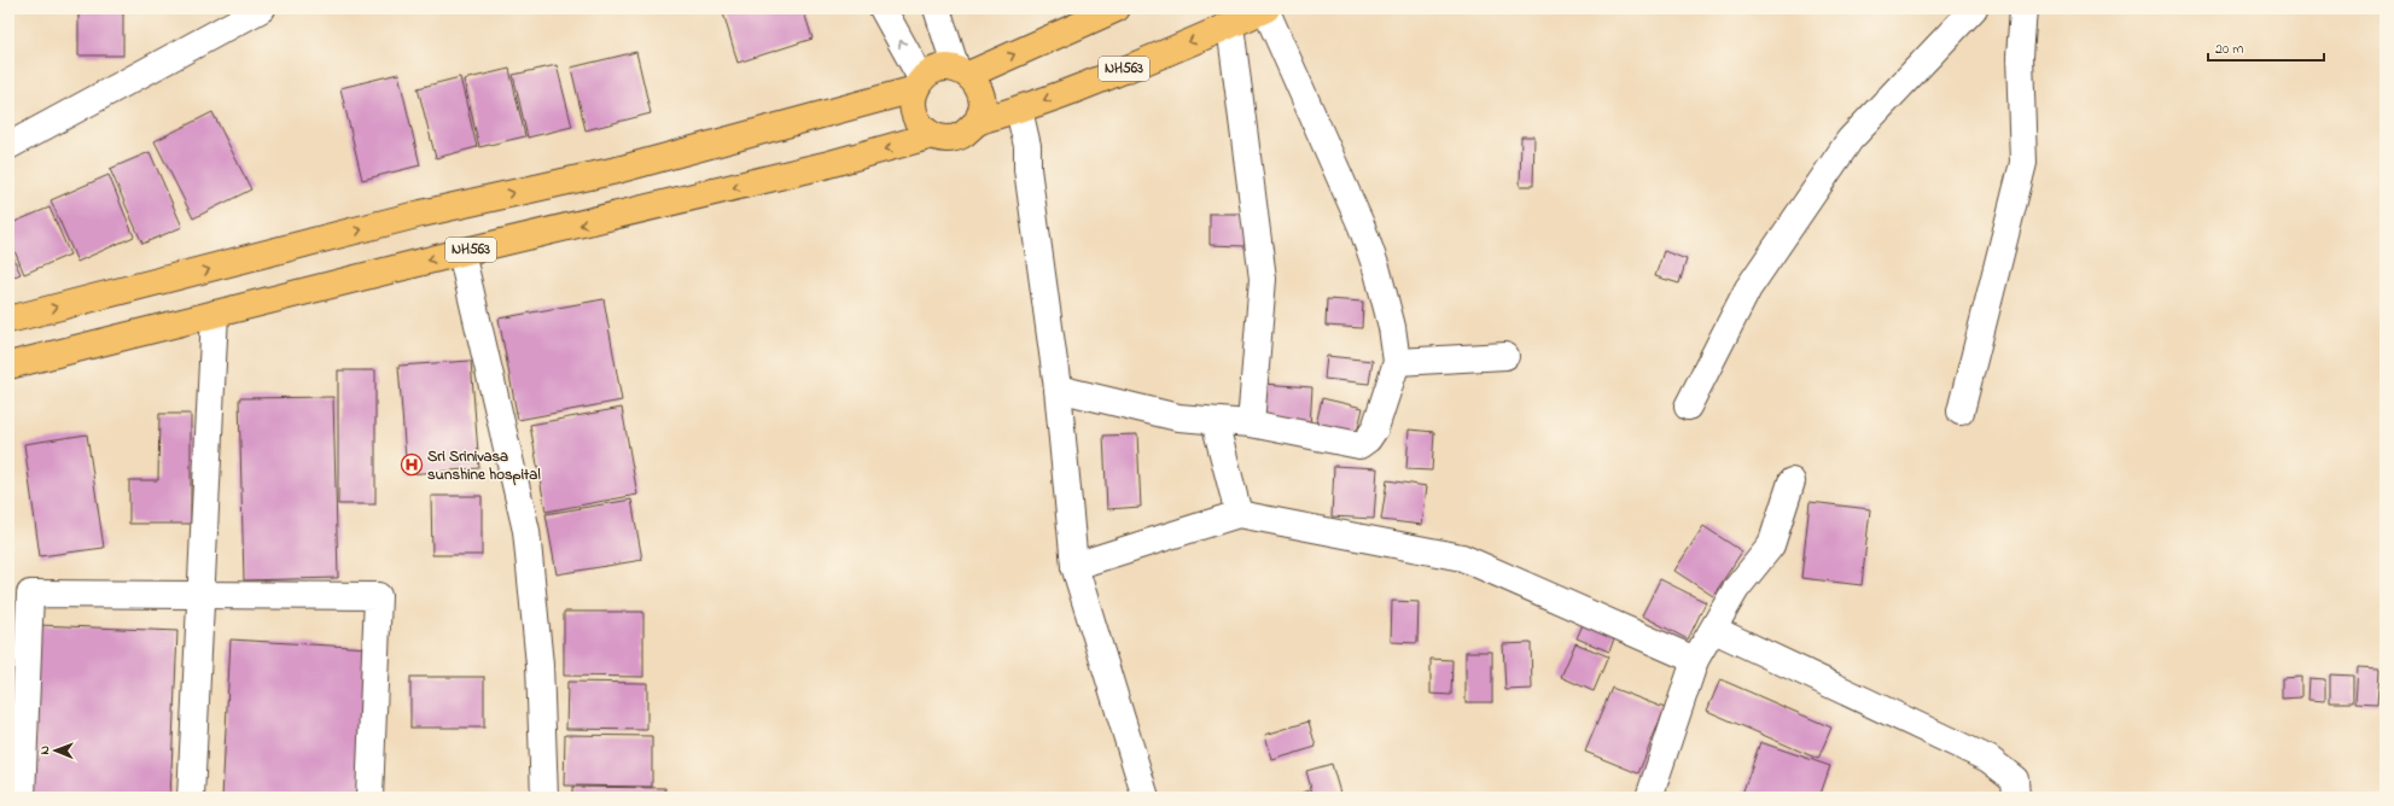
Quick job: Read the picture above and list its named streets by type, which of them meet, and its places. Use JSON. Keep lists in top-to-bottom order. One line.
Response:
{"streets":{"highway":["NH563"]},"places":{"hospital":["Sri Srinivasa sunshine hospital"]},"scale_bar":"20 m","north":"left"}
